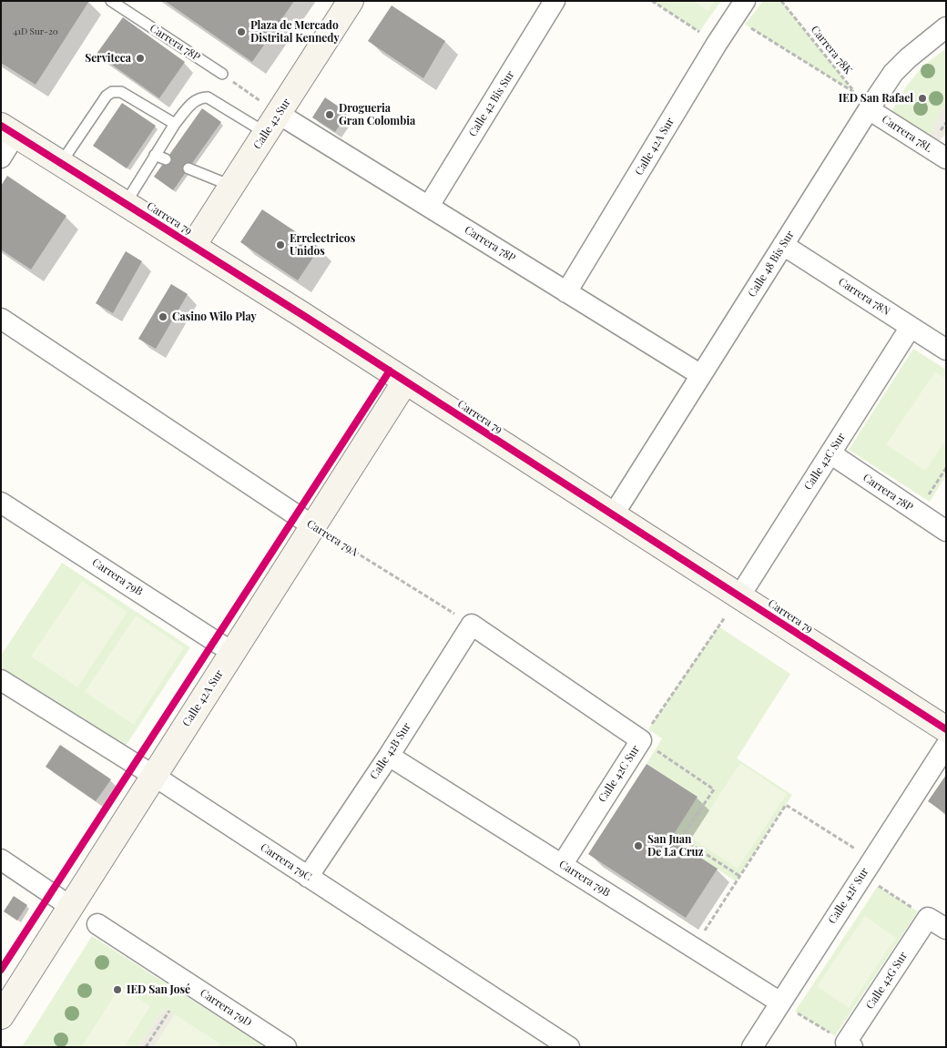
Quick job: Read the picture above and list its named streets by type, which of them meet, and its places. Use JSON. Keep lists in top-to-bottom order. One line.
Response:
{"streets":{"street":["Carrera 78P","Calle 42 Bis Sur","Calle 42 Sur","Carrera 78L","Calle 42A Sur","Carrera 79","Calle 48 Bis Sur","Carrera 78N","Calle 42C Sur","Carrera 79A","Carrera 79B","Calle 42B Sur","Carrera 79C","Calle 42F Sur","Calle 42G Sur","Carrera 79D"],"path":["Carrera 78K"]},"crossings":[["Carrera 78P","Calle 42 Bis Sur"],["Carrera 78P","Calle 42 Sur"],["Carrera 78P","Calle 42A Sur"],["Carrera 78P","Calle 48 Bis Sur"],["Carrera 78P","Calle 42C Sur"],["Carrera 78K","Carrera 78L"],["Carrera 78K","Calle 48 Bis Sur"],["Calle 42 Sur","Carrera 79"],["Carrera 78L","Calle 48 Bis Sur"],["Calle 42A Sur","Carrera 79"],["Calle 42A Sur","Carrera 79A"],["Calle 42A Sur","Carrera 79B"],["Calle 42A Sur","Carrera 79C"],["Carrera 79","Calle 48 Bis Sur"],["Carrera 79","Calle 42C Sur"],["Calle 48 Bis Sur","Carrera 78N"],["Carrera 78N","Calle 42C Sur"],["Calle 42C Sur","Carrera 79B"],["Carrera 79A","Calle 42B Sur"],["Carrera 79B","Calle 42B Sur"],["Carrera 79B","Calle 42F Sur"],["Calle 42B Sur","Carrera 79C"]],"places":["Plaza de Mercado Distrital Kennedy","Serviteca","IED San Rafael","Drogueria Gran Colombia","Errelectricos Unidos","Casino Wilo Play","San Juan De La Cruz","IED San José"],"house_numbers":["41D Sur-20"]}
